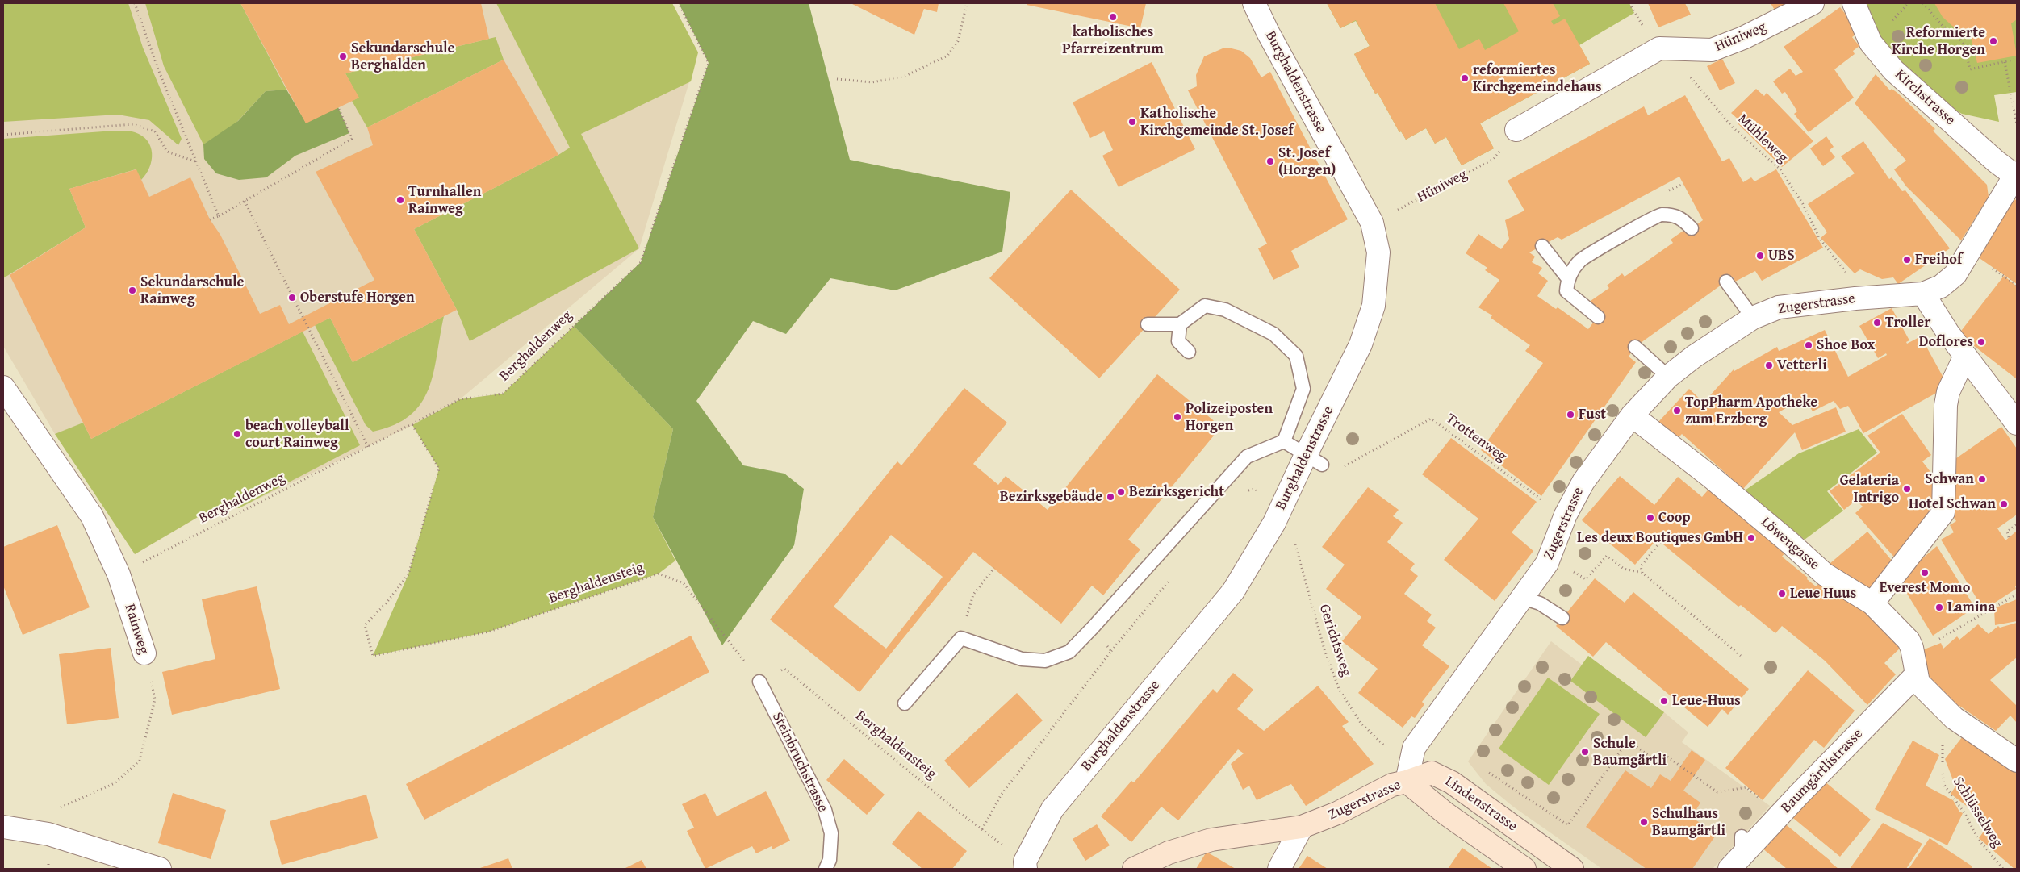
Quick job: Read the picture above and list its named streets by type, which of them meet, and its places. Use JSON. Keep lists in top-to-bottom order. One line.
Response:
{"streets":{"main road":["Zugerstrasse","Lindenstrasse"],"street":["Hüniweg","Burghaldenstrasse","Kirchstrasse","Löwengasse","Rainweg","Baumgärtlistrasse"],"lane":["Steinbruchstrasse"],"path":["Mühleweg","Berghaldenweg","Trottenweg","Berghaldensteig","Gerichtsweg","Schlüsselweg"]},"crossings":[["Hüniweg","Mühleweg"],["Burghaldenstrasse","Trottenweg"],["Kirchstrasse","Zugerstrasse"],["Zugerstrasse","Löwengasse"],["Zugerstrasse","Lindenstrasse"],["Berghaldenweg","Berghaldensteig"],["Berghaldenweg","Rainweg"],["Löwengasse","Baumgärtlistrasse"],["Löwengasse","Schlüsselweg"],["Berghaldensteig","Steinbruchstrasse"]],"places":["katholisches Pfarreizentrum","Reformierte Kirche Horgen","Sekundarschule Berghalden","reformiertes Kirchgemeindehaus","Katholische Kirchgemeinde St. Josef","St. Josef (Horgen)","Turnhallen Rainweg","UBS","Freihof","Sekundarschule Rainweg","Oberstufe Horgen","Troller","Doflores","Shoe Box","Vetterli","TopPharm Apotheke zum Erzberg","Fust","Polizeiposten Horgen","beach volleyball court Rainweg","Schwan","Gelateria Intrigo","Bezirksgericht","Bezirksgebäude","Hotel Schwan","Coop","Les deux Boutiques GmbH","Everest Momo","Leue Huus","Lamina","Leue-Huus","Schule Baumgärtli","Schulhaus Baumgärtli"]}
